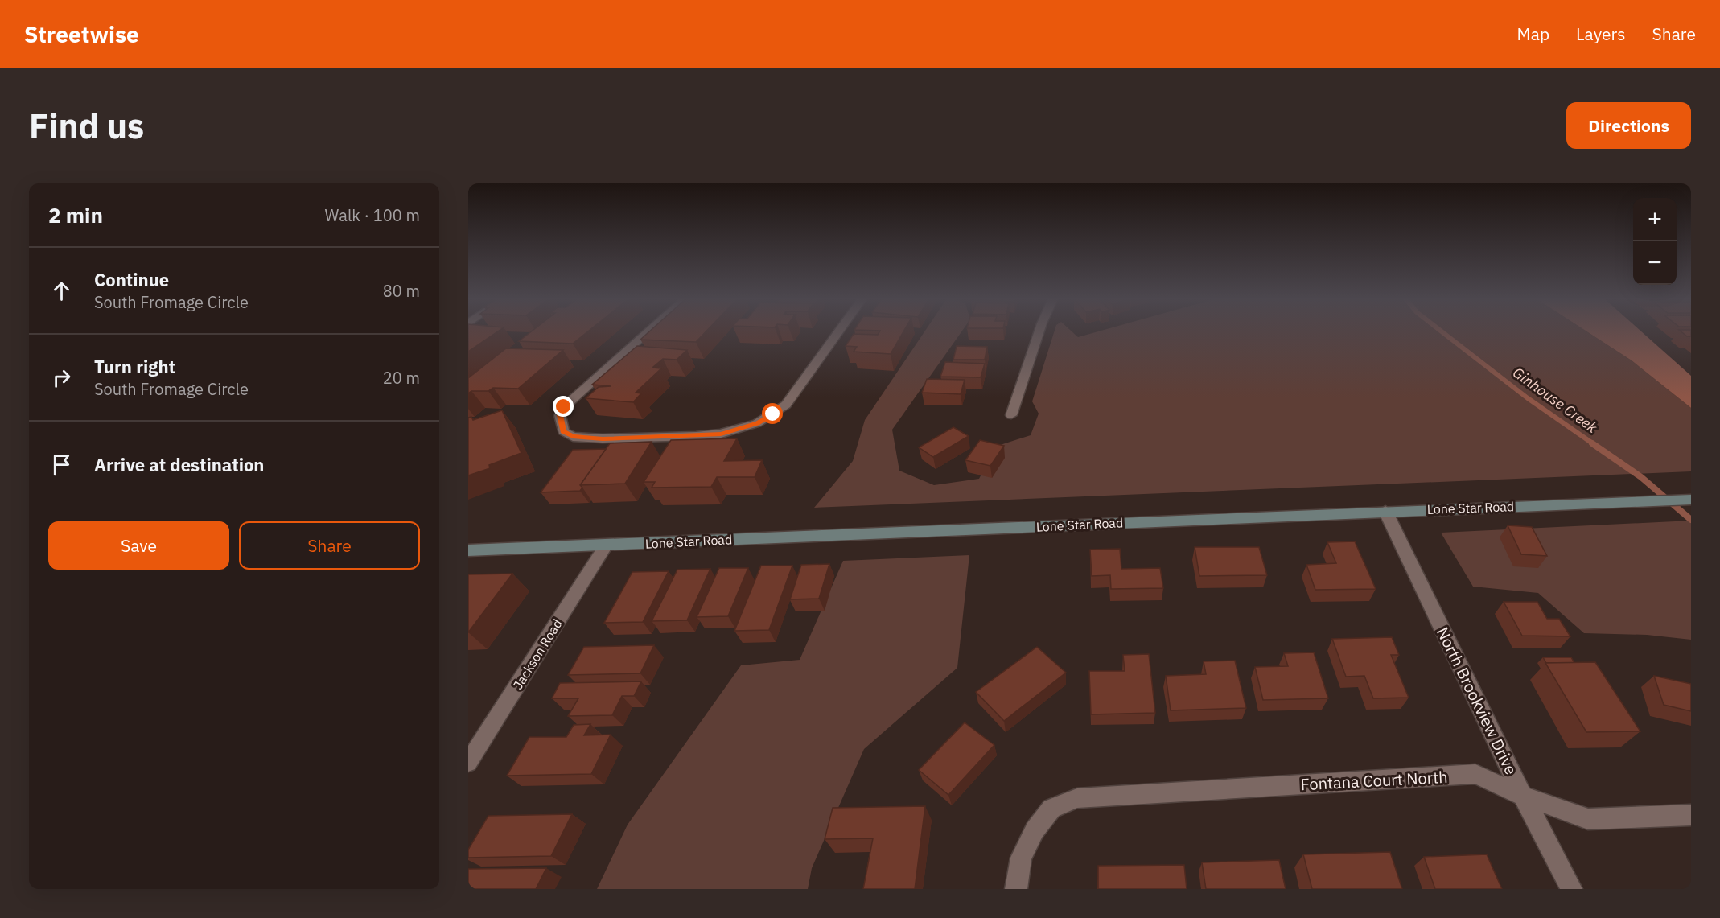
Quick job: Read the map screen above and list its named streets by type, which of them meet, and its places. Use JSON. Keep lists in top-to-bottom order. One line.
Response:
{"streets":{"street":["Lone Star Road","Jackson Road","North Brookview Drive","Fontana Court North"]},"crossings":[["Lone Star Road","Jackson Road"],["Lone Star Road","North Brookview Drive"],["North Brookview Drive","Fontana Court North"]],"water":["Ginhouse Creek"],"page":{"header":"Streetwise","nav":["Map","Layers","Share"],"buttons":["Directions",["Save","Share"]],"title":"Find us","heading":["2 min","Walk · 100 m"],"map_buttons":["+","−"],"list":[["Continue","South Fromage Circle","80 m"],["Turn right","South Fromage Circle","20 m"],"Arrive at destination"]}}
